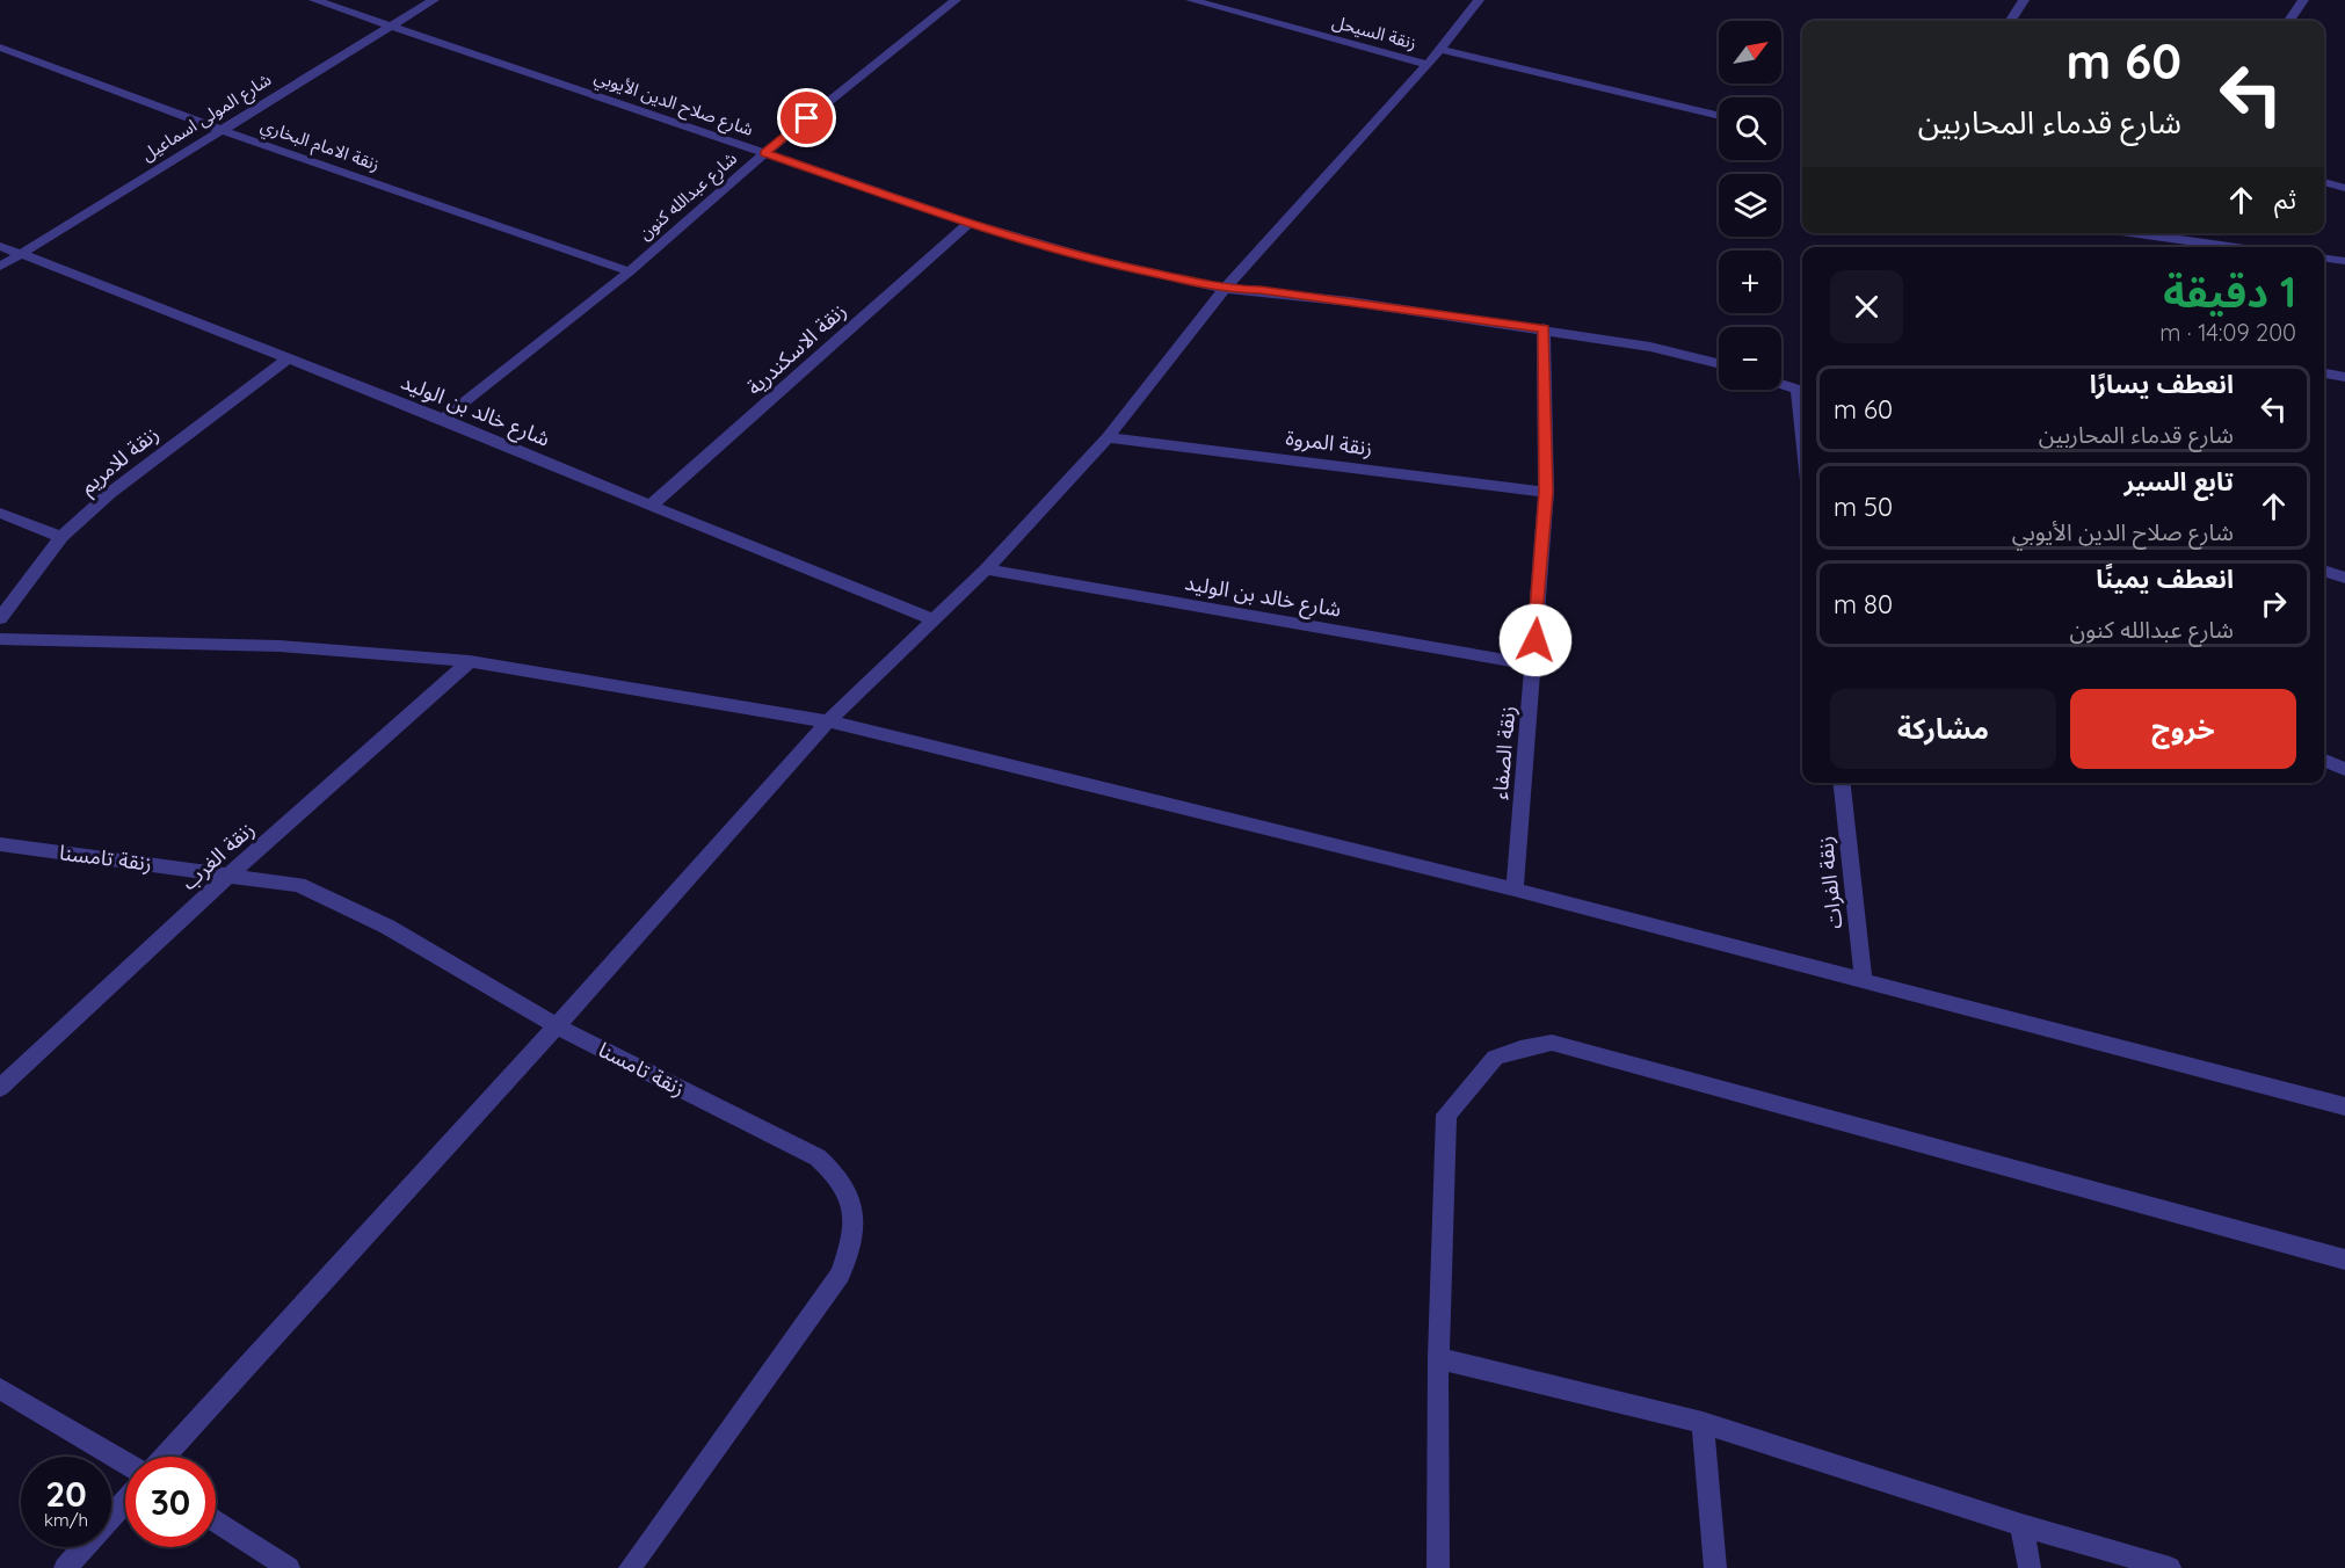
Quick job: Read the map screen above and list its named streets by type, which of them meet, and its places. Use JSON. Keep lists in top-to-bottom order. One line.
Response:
{"streets":{"street":["زنقة السيحل","شارع صلاح الدين الأيوبي","شارع المولى اسماعيل","زنقة الامام البخاري","شارع عبدالله كنون","زنقة الاسكندرية","شارع خالد بن الوليد","زنقة المروة","زنقة للامريم","زنقة الصفاء","زنقة الغرب","زنقة تامسنا","زنقة الفرات"]},"crossings":[["شارع صلاح الدين الأيوبي","شارع المولى اسماعيل"],["شارع صلاح الدين الأيوبي","شارع عبدالله كنون"],["شارع صلاح الدين الأيوبي","زنقة الاسكندرية"],["شارع صلاح الدين الأيوبي","زنقة الصفاء"],["شارع المولى اسماعيل","زنقة الامام البخاري"],["شارع المولى اسماعيل","شارع خالد بن الوليد"],["زنقة الامام البخاري","شارع عبدالله كنون"],["شارع عبدالله كنون","شارع خالد بن الوليد"],["زنقة الاسكندرية","شارع خالد بن الوليد"],["شارع خالد بن الوليد","زنقة للامريم"],["شارع خالد بن الوليد","زنقة الصفاء"],["زنقة المروة","زنقة الصفاء"],["زنقة الغرب","زنقة تامسنا"]],"north":"top right","page":{"map_buttons":["+","−"],"turn":["60 m","شارع قدماء المحاربين"],"then":"ثم","heading":["1 دقيقة","200 m · 14:09"],"list":[{"name":"انعطف يسارًا","note":"شارع قدماء المحاربين","value":"60 m"},{"name":"تابع السير","note":"شارع صلاح الدين الأيوبي","value":"50 m"},{"name":"انعطف يمينًا","note":"شارع عبدالله كنون","value":"80 m"}],"buttons":["خروج","مشاركة"],"speed":"20 km/h","limit":"30"}}
